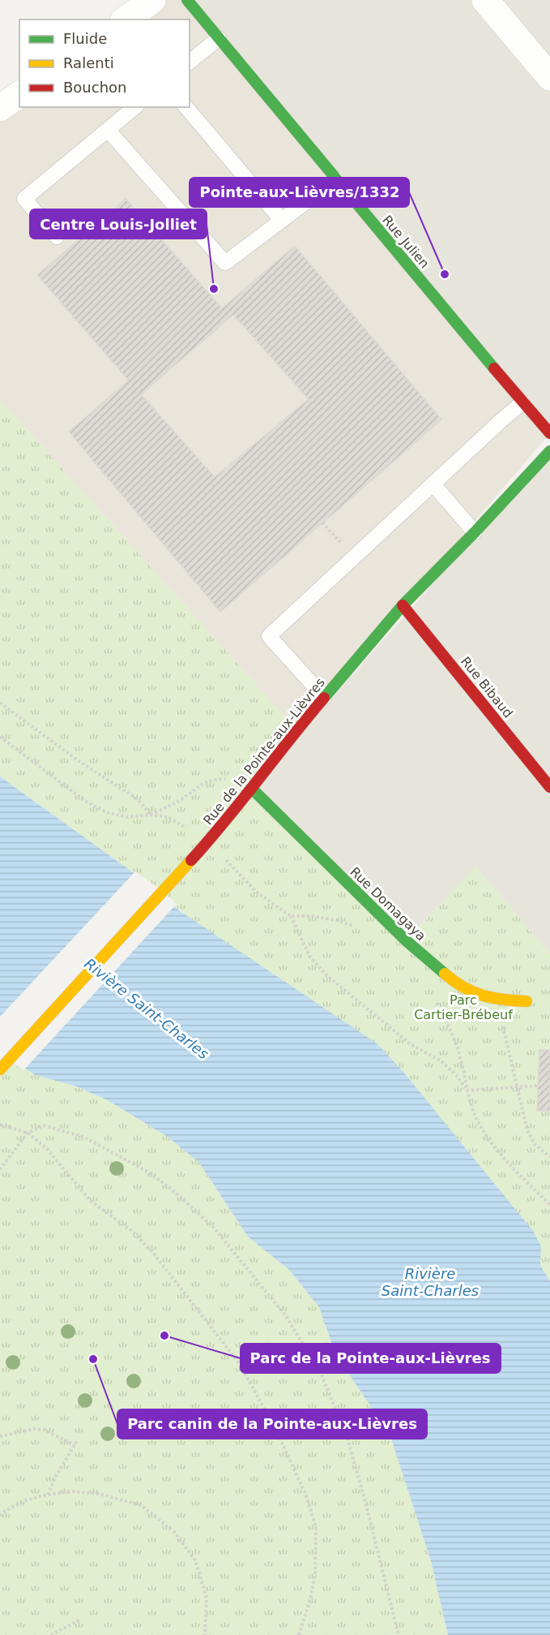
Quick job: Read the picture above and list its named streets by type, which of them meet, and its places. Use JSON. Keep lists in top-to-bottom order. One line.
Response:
{"streets":{"street":["Rue Julien","Rue Bibaud","Rue de la Pointe-aux-Lièvres","Rue Domagaya"]},"crossings":[["Rue Bibaud","Rue de la Pointe-aux-Lièvres"],["Rue de la Pointe-aux-Lièvres","Rue Domagaya"]],"water":["Rivière Saint-Charles"],"parks":["Parc Cartier-Brébeuf"],"places":["Pointe-aux-Lièvres/1332","Centre Louis-Jolliet","Parc de la Pointe-aux-Lièvres","Parc canin de la Pointe-aux-Lièvres"],"legend":["Fluide","Ralenti","Bouchon"]}
